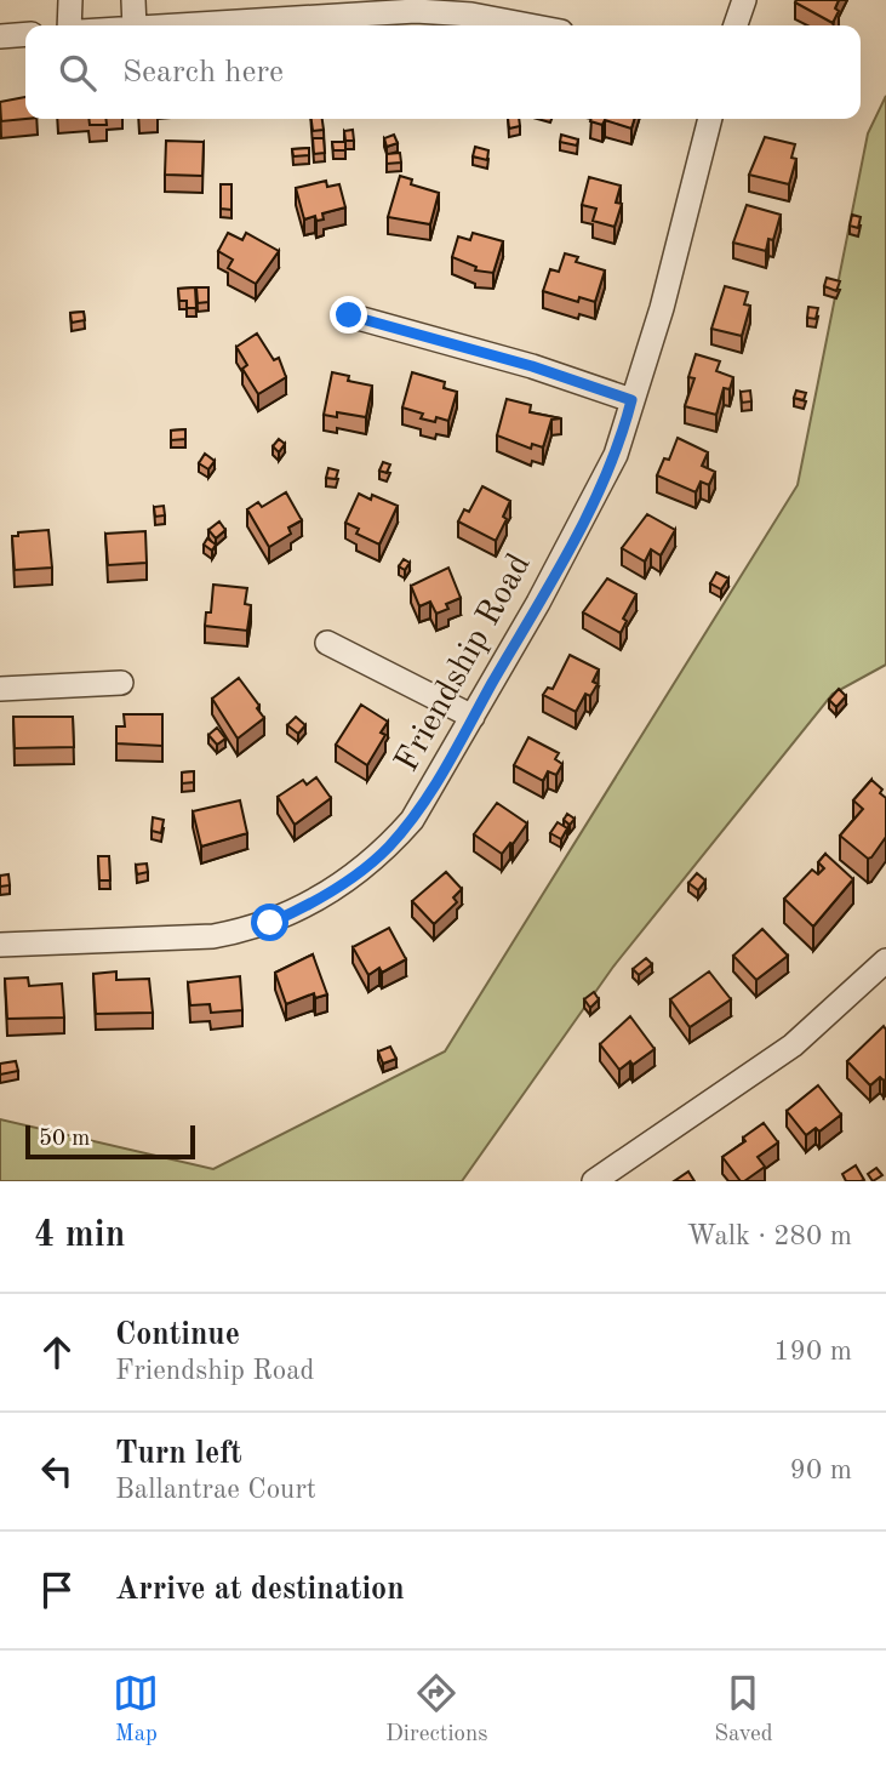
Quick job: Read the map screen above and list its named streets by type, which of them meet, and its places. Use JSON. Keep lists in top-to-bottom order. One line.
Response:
{"streets":{"street":["Friendship Road"]},"scale_bar":"50 m","page":{"search":"Search here","scale":"50 m","heading":["4 min","Walk · 280 m"],"list":[["Continue","Friendship Road","190 m"],["Turn left","Ballantrae Court","90 m"],"Arrive at destination"],"nav":["Map","Directions","Saved"]}}
